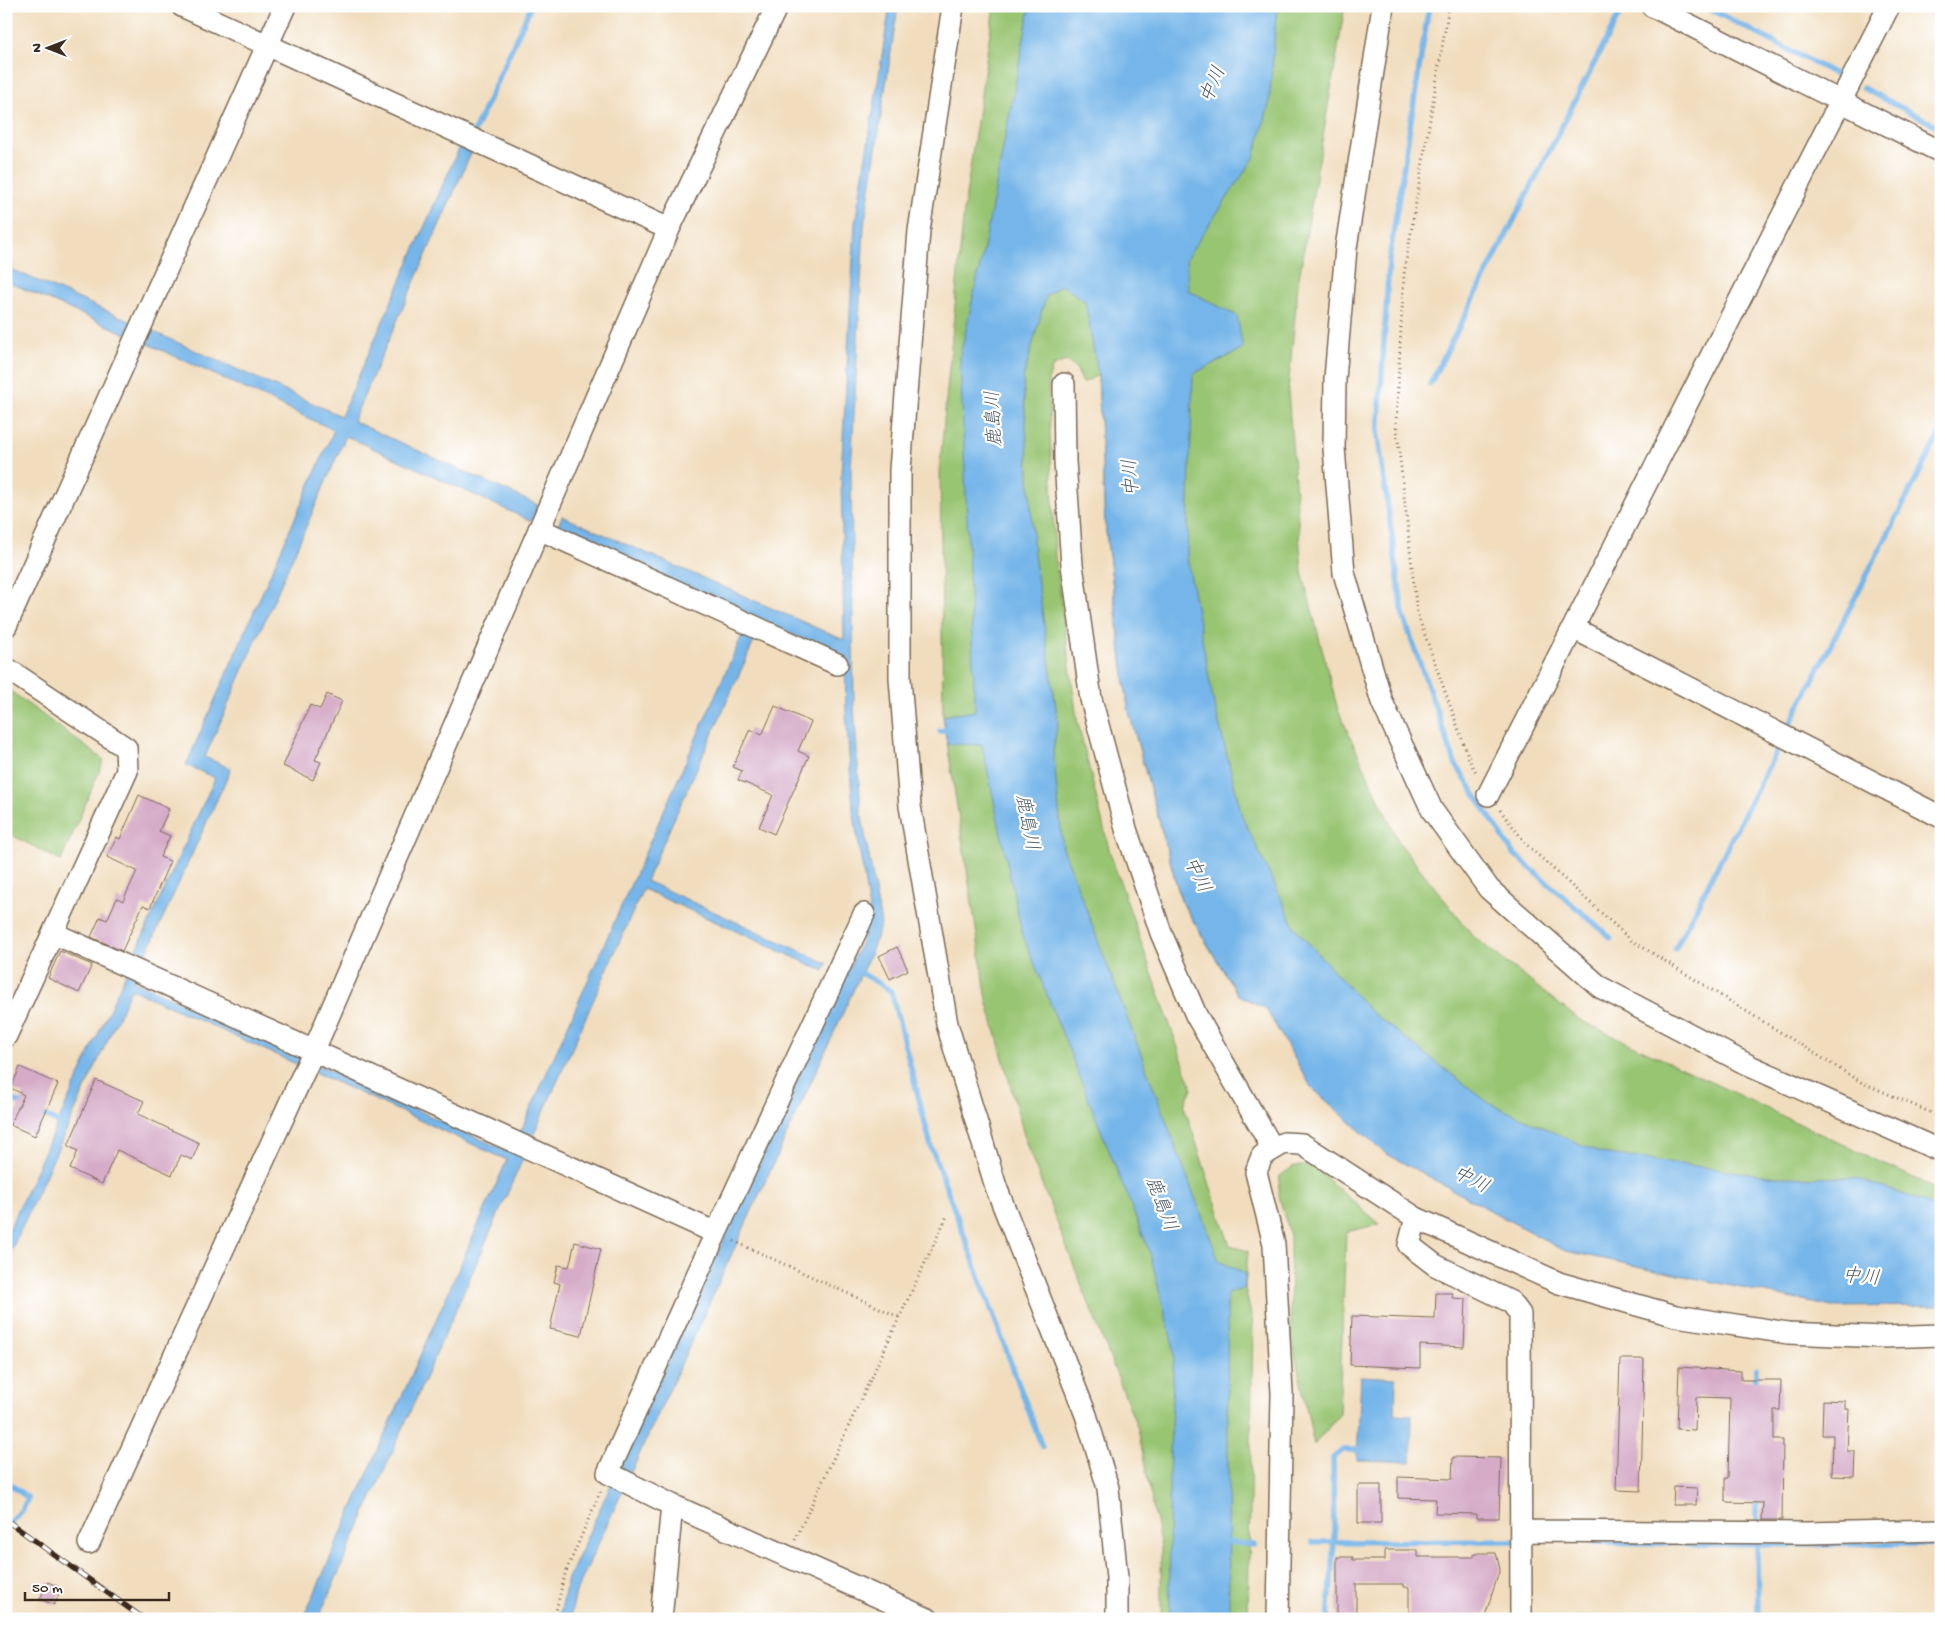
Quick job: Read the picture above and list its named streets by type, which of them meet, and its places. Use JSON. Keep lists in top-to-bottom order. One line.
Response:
{"water":["中川","鹿島川"],"scale_bar":"50 m","north":"left"}
